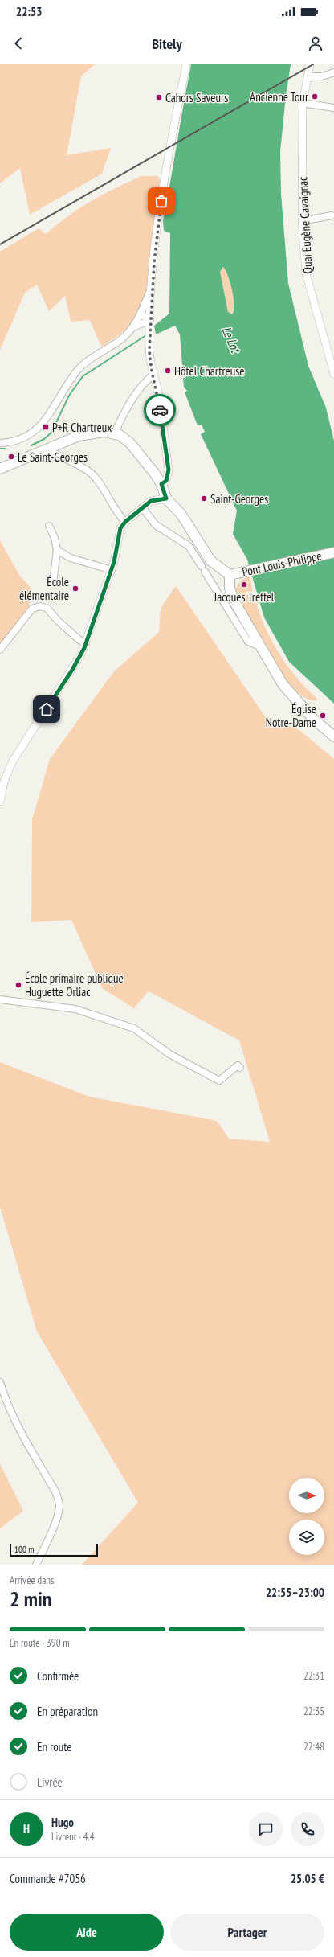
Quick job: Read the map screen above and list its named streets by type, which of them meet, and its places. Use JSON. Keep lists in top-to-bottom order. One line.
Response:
{"streets":{"main road":["Pont Louis-Philippe"],"street":["Quai Eugène Cavaignac"]},"water":["Le Lot"],"places":{"other":["Ancienne Tour","Cahors Saveurs","Hôtel Chartreuse","Le Saint-Georges","Saint-Georges","Jacques Treffel","École élémentaire","Église Notre-Dame","École primaire publique Huguette Orliac"],"transit":["P+R Chartreux"]},"scale_bar":"100 m","north":"right","page":{"status":"22:53","header":"Bitely","scale":"100 m","heading":["2 min","Arrivée dans","22:55–23:00"],"panel":["Hugo","Livreur · 4.4","Commande #7056","25.05 €"],"bar":"En route · 390 m","list":[["Confirmée","22:31"],["En préparation","22:35"],["En route","22:48"],"Livrée"],"round":"H","buttons":["Aide","Partager"]}}
